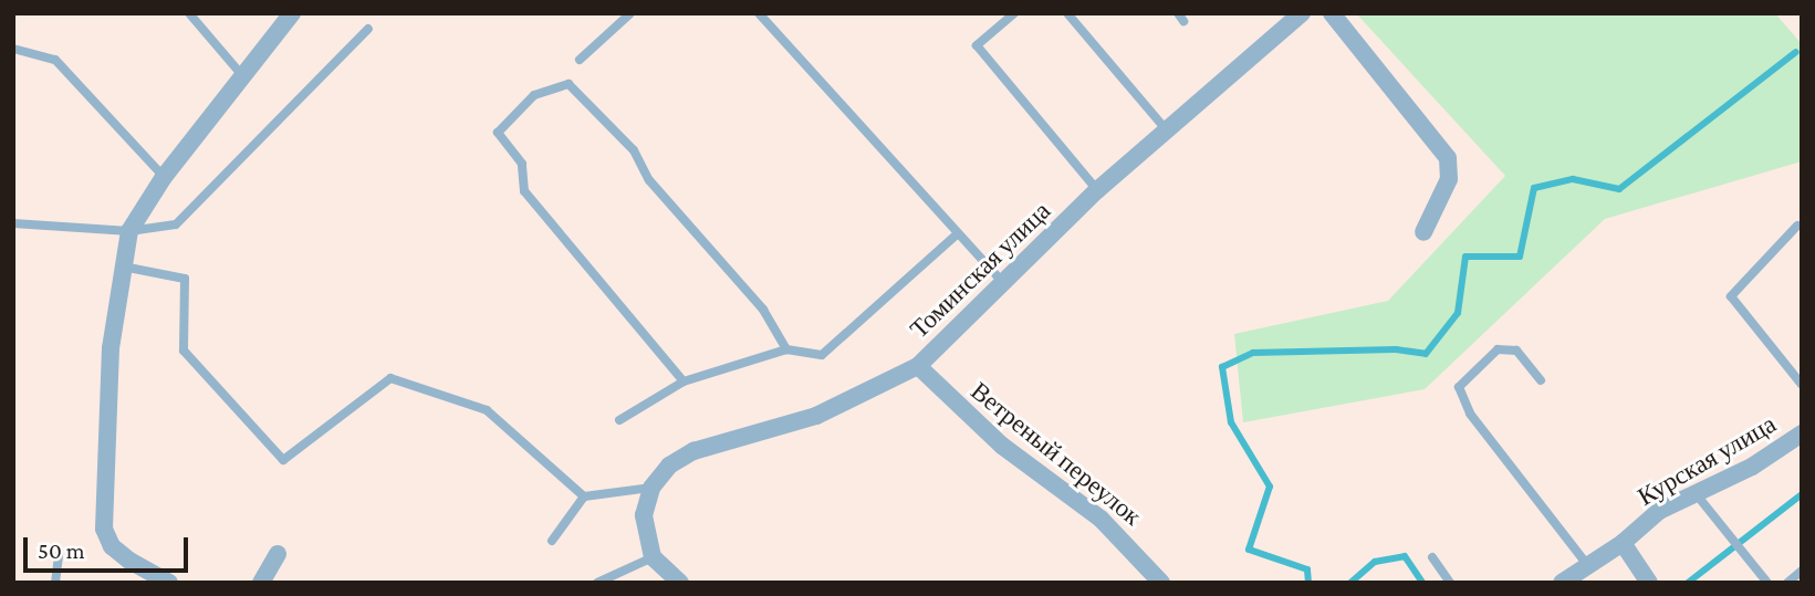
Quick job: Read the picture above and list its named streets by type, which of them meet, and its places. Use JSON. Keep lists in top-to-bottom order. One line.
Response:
{"streets":{"street":["Томинская улица","Ветреный переулок","Курская улица"]},"crossings":[["Томинская улица","Ветреный переулок"]],"scale_bar":"50 m"}
